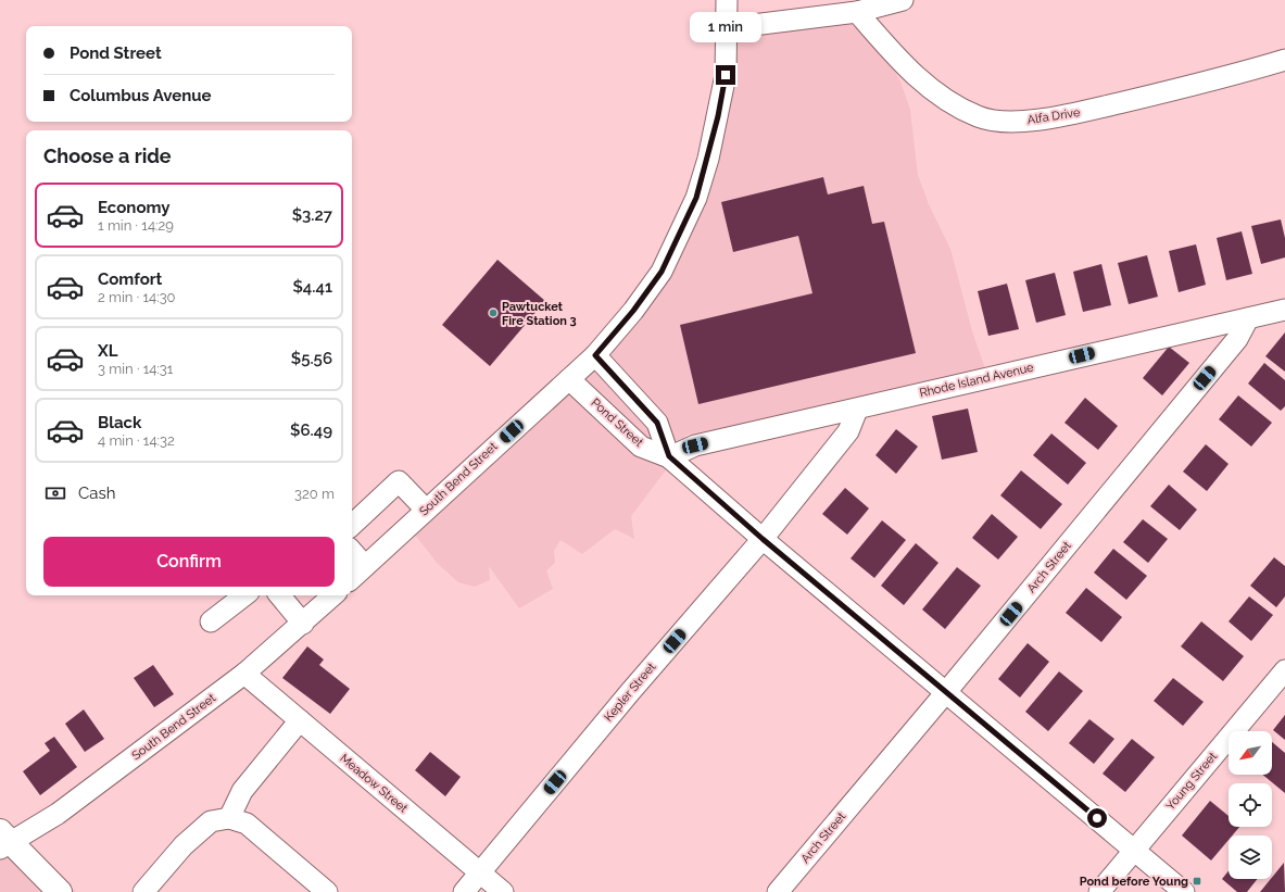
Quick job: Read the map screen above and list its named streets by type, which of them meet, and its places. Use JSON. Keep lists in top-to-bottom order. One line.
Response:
{"streets":{"street":["Alfa Drive","Rhode Island Avenue","Pond Street","South Bend Street","Arch Street","Kepler Street","Young Street","Meadow Street"]},"crossings":[["Rhode Island Avenue","Pond Street"],["Rhode Island Avenue","Arch Street"],["Rhode Island Avenue","Kepler Street"],["Pond Street","South Bend Street"],["Pond Street","Arch Street"],["Pond Street","Kepler Street"],["Pond Street","Young Street"],["South Bend Street","Meadow Street"],["Kepler Street","Meadow Street"]],"places":{"other":["Pawtucket Fire Station 3"],"transit":["Pond before Young"]},"north":"bottom left","page":{"bubble":"1 min","banner":["Pond Street","Columbus Avenue"],"heading":"Choose a ride","list":[{"name":"Economy","note":"1 min · 14:29","value":"$3.27"},{"name":"Comfort","note":"2 min · 14:30","value":"$4.41"},{"name":"XL","note":"3 min · 14:31","value":"$5.56"},{"name":"Black","note":"4 min · 14:32","value":"$6.49"}],"pay":["Cash","320 m"],"buttons":"Confirm"}}
